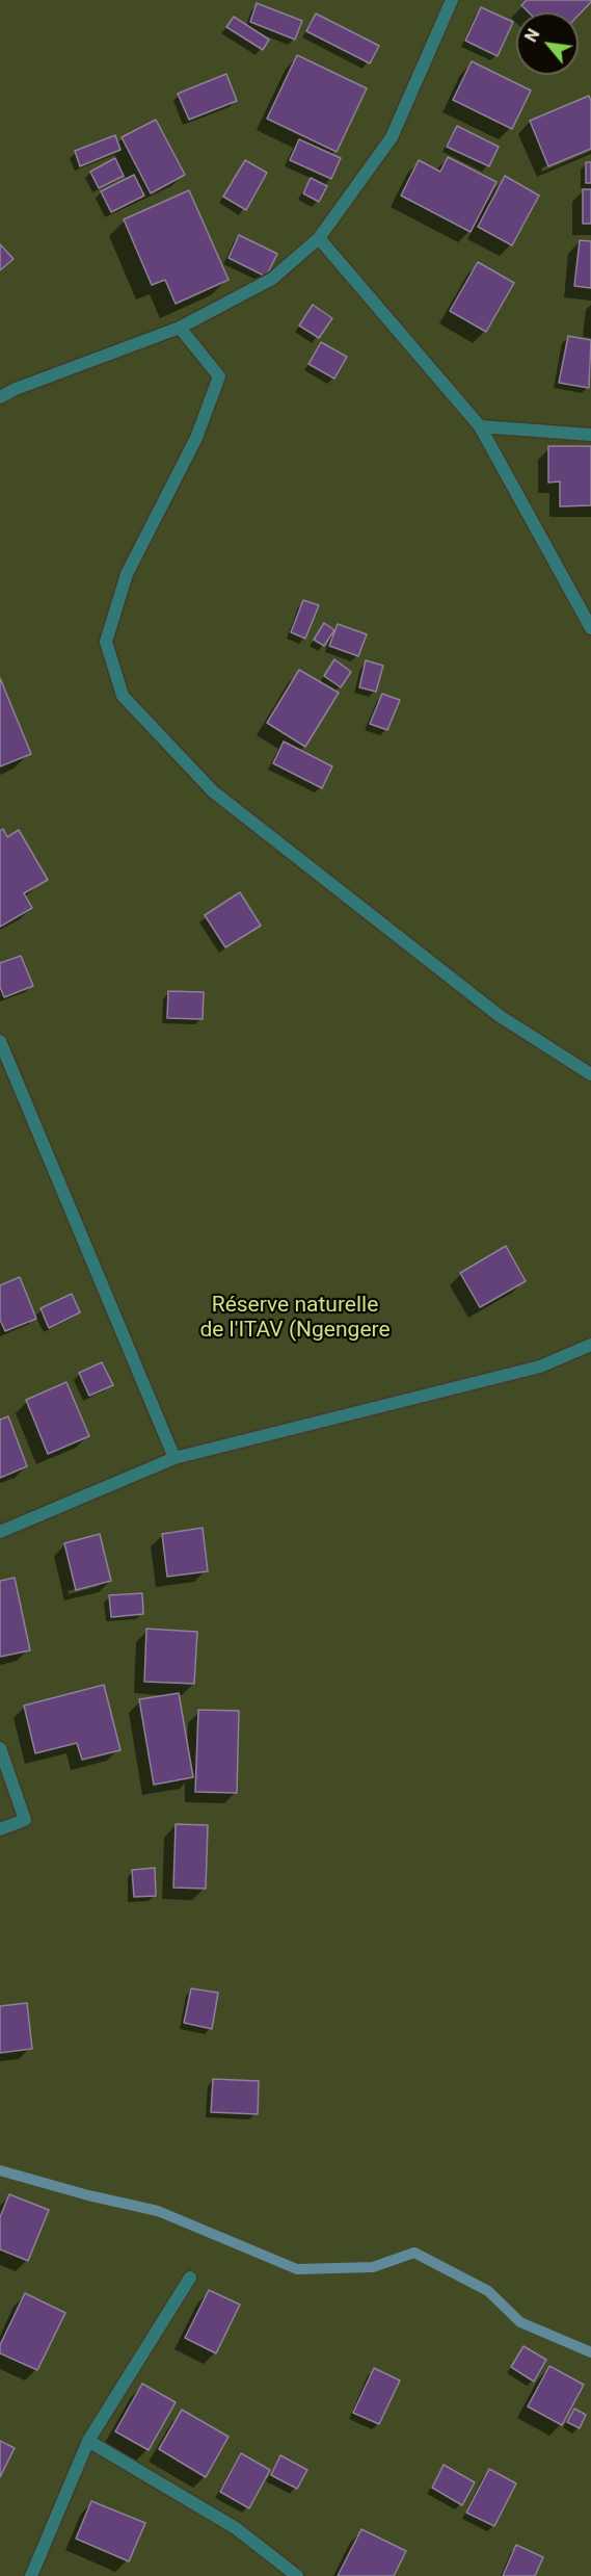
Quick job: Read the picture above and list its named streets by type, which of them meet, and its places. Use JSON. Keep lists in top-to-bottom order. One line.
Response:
{"parks":["Réserve naturelle de l'ITAV (Ngengere"],"north":"top left"}
